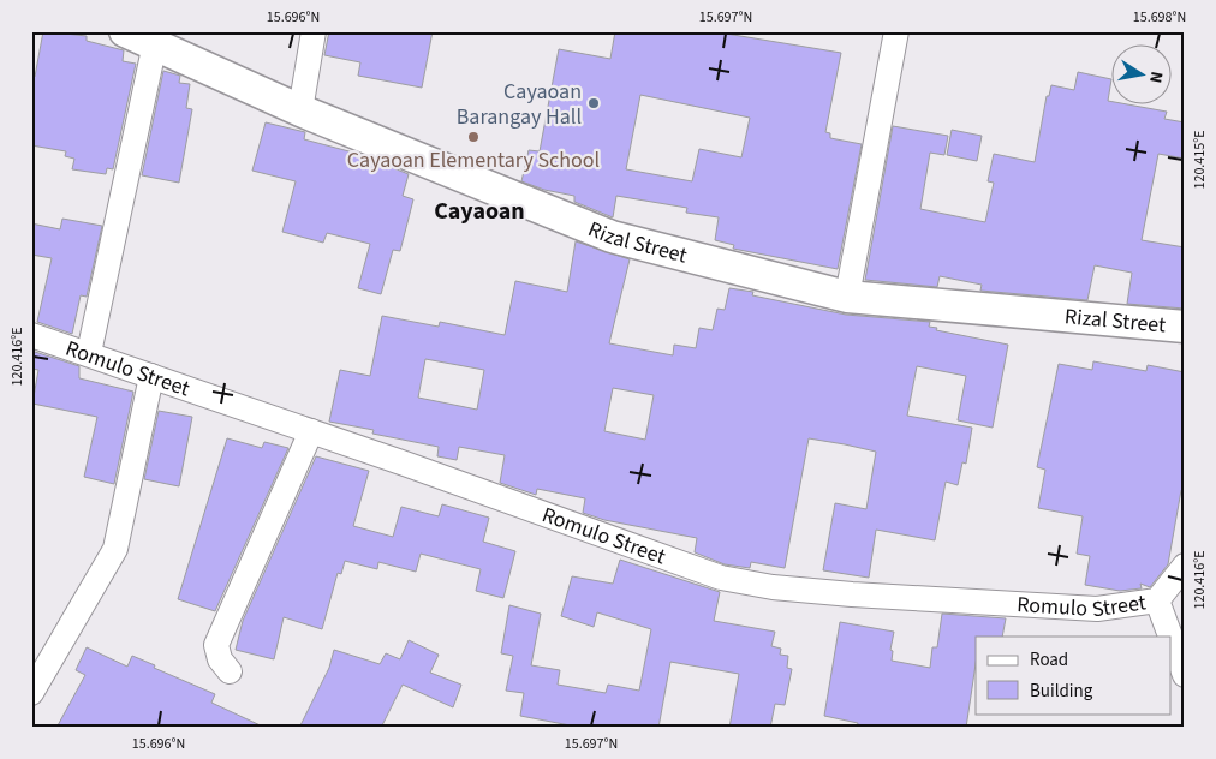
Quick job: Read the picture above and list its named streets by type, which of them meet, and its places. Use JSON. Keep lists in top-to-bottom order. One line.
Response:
{"streets":{"street":["Rizal Street","Romulo Street"]},"districts":["Cayaoan"],"places":["Cayaoan Barangay Hall","Cayaoan Elementary School"],"legend":["Road","Building"],"north":"right","coordinates":["15.696°N","15.697°N","15.698°N","120.415°E","120.416°E"]}
